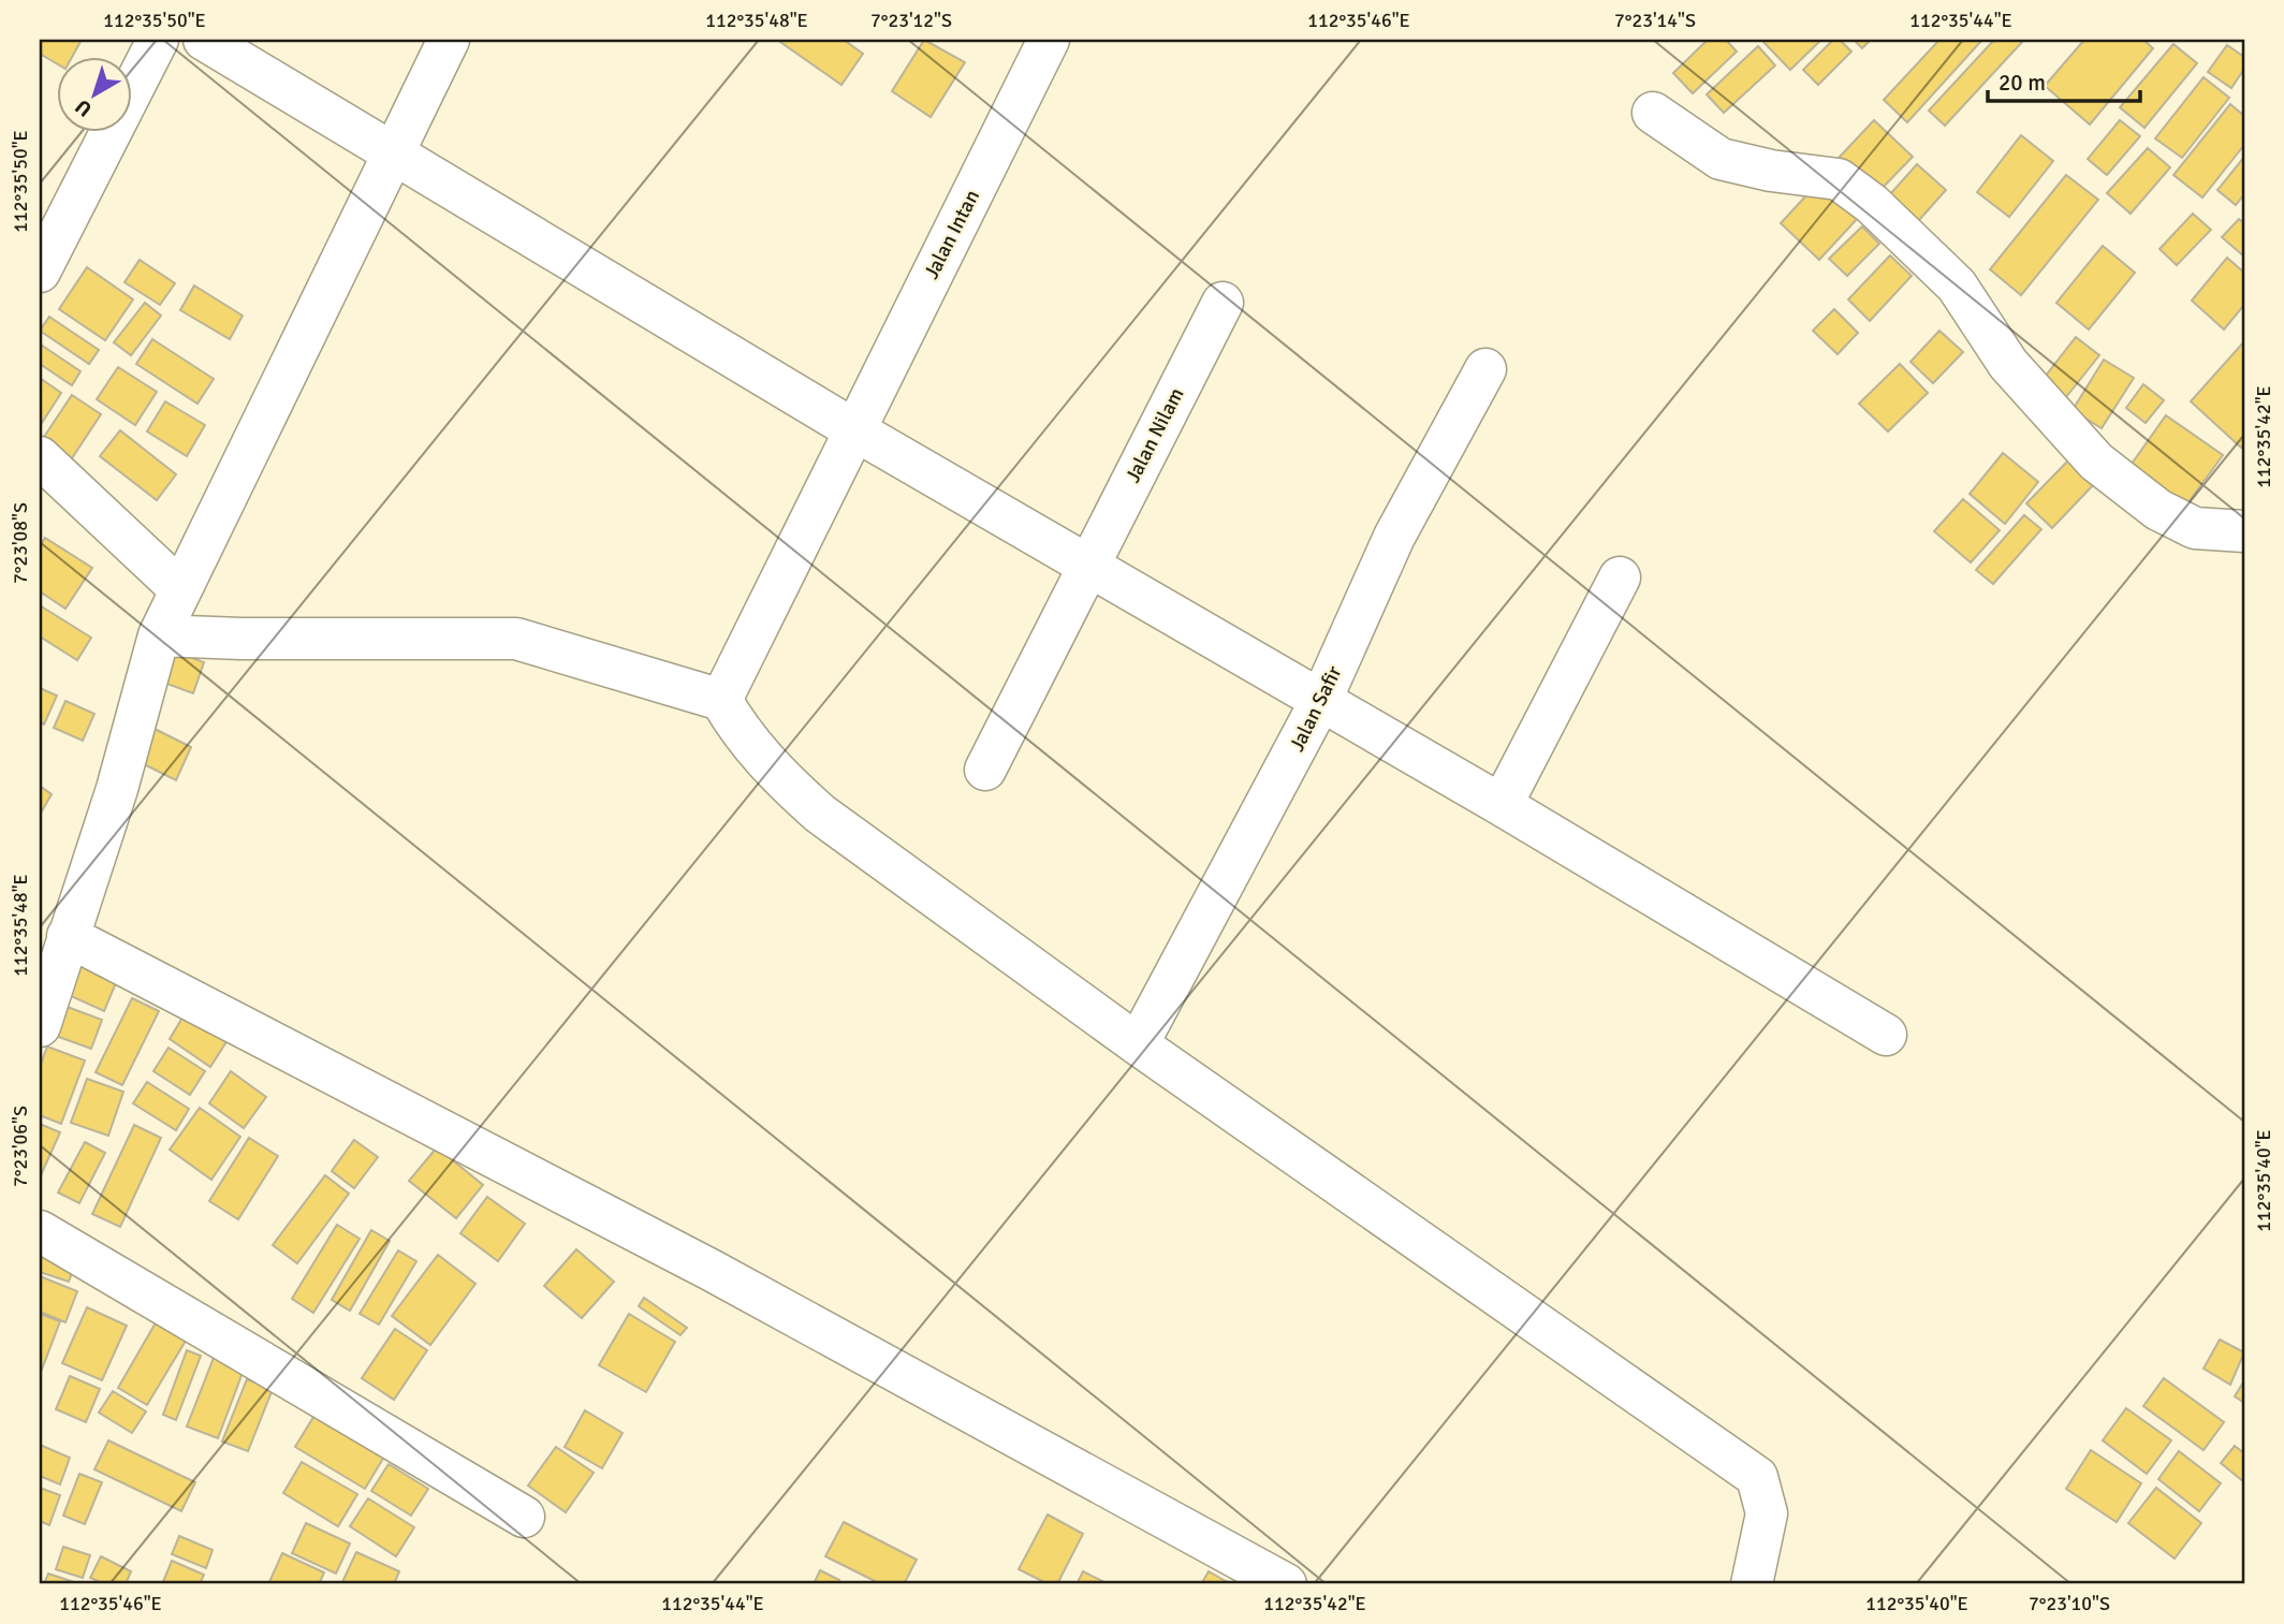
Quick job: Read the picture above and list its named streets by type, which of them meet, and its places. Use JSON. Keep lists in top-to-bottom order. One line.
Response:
{"streets":{"street":["Jalan Intan","Jalan Nilam","Jalan Safir"]},"scale_bar":"20 m","north":"bottom left","coordinates":["112°35'50\"E","112°35'48\"E","7°23'12\"S","112°35'46\"E","7°23'14\"S","112°35'44\"E","112°35'42\"E","7°23'08\"S","7°23'06\"S","112°35'40\"E","7°23'10\"S"]}
